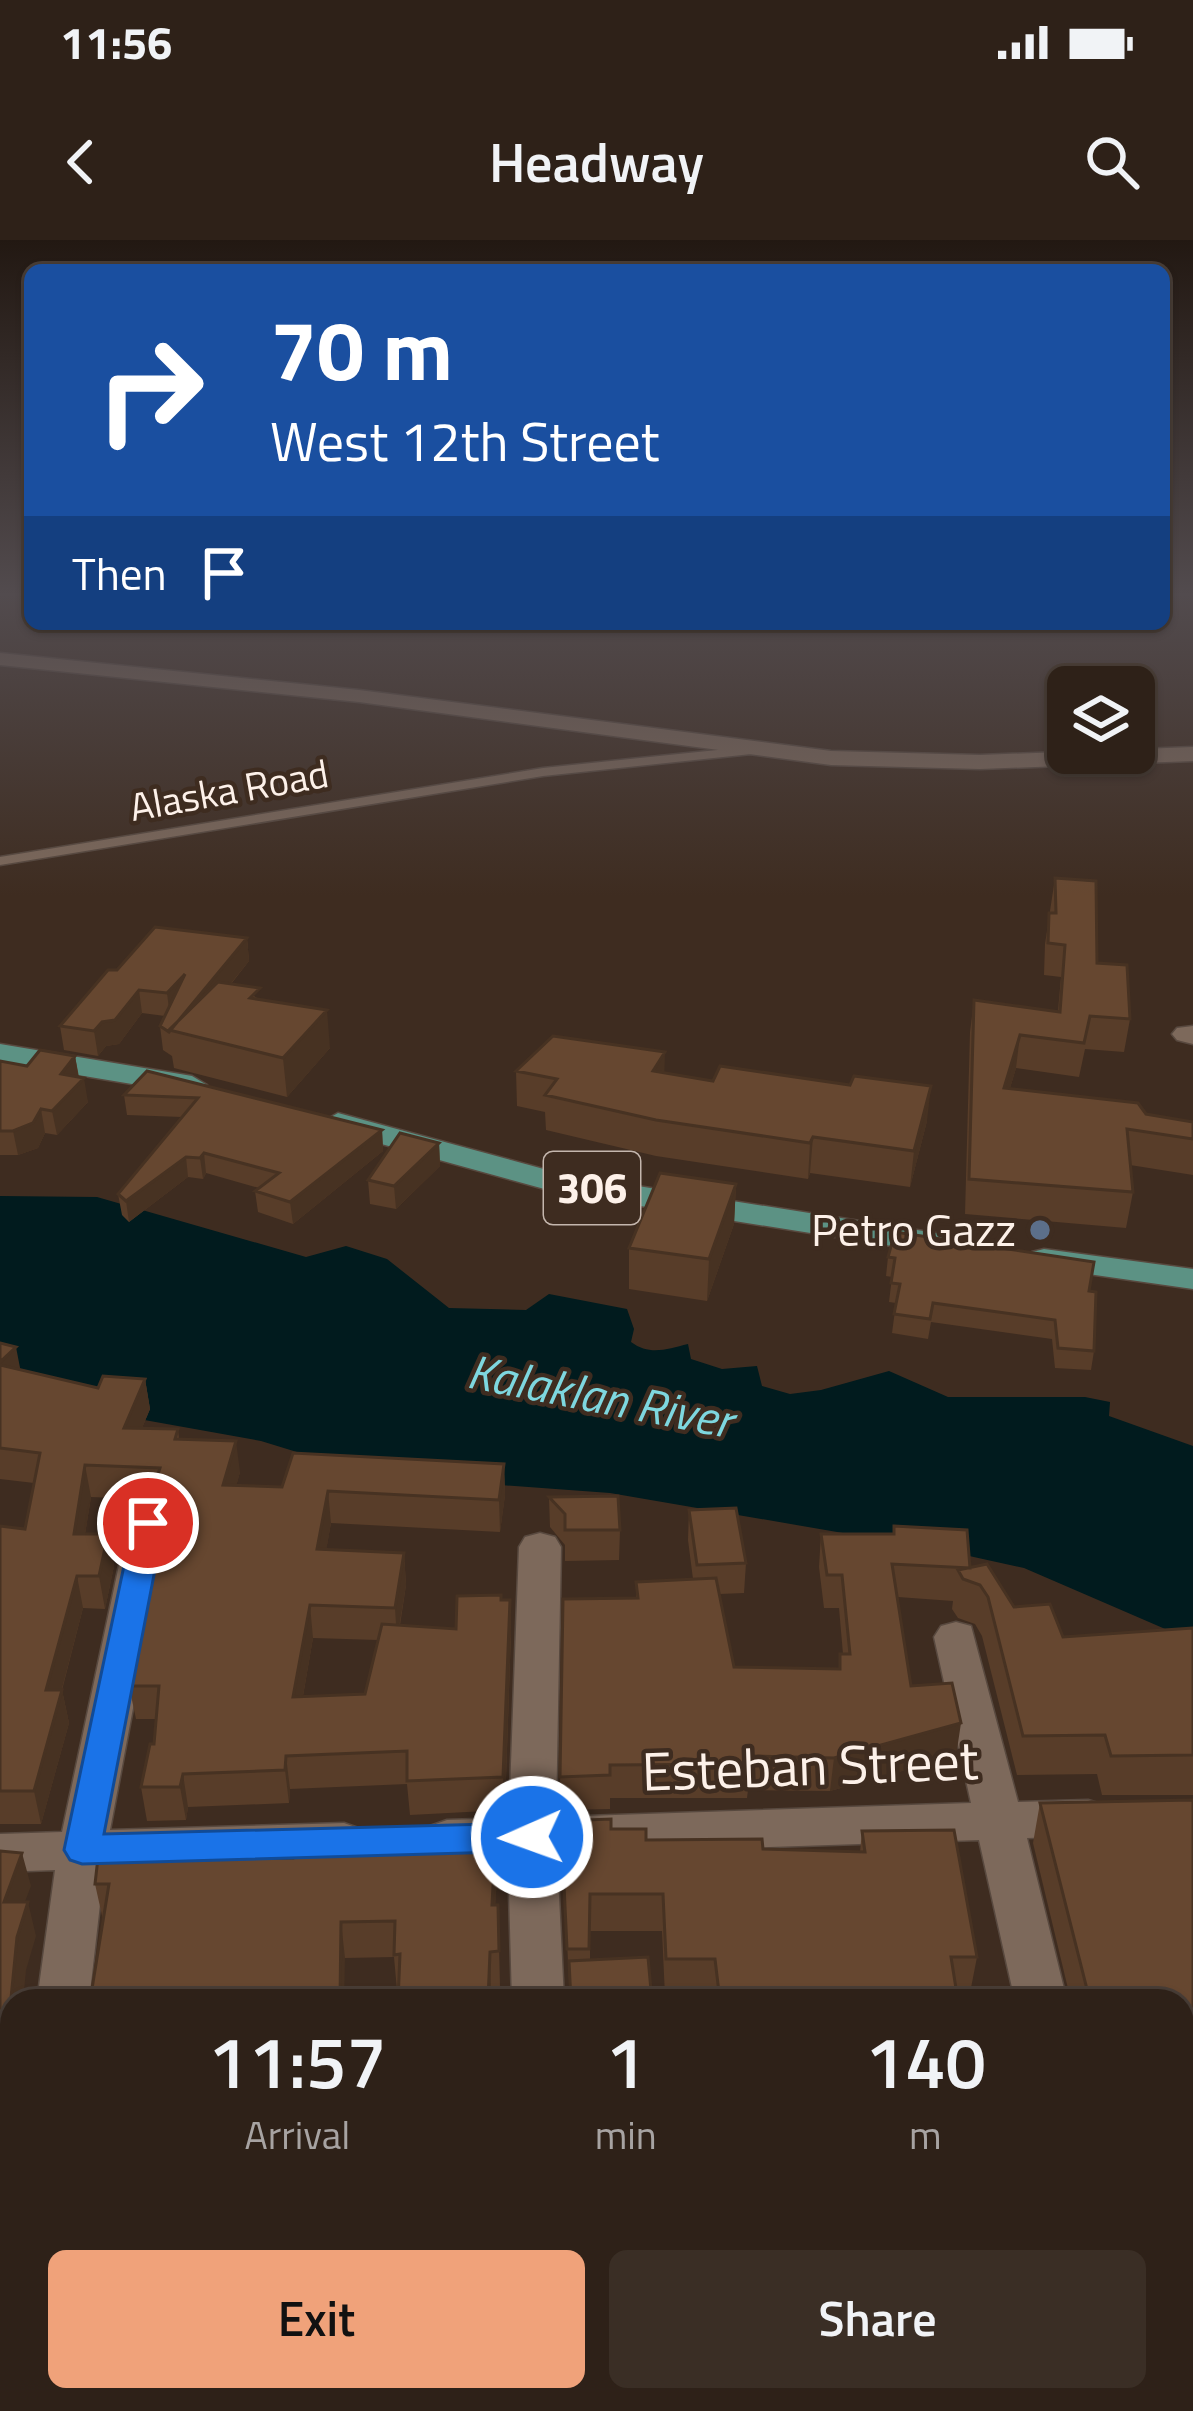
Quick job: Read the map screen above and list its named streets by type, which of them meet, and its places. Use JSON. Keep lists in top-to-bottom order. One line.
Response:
{"streets":{"main road":["306"],"street":["Esteban Street"],"lane":["Alaska Road"]},"water":["Kalaklan River"],"places":["Petro Gazz"],"page":{"status":"11:56","header":"Headway","turn":["70 m","West 12th Street"],"then":"Then","eta":["11:57","Arrival","1","min","140","m"],"buttons":["Exit","Share"]}}
